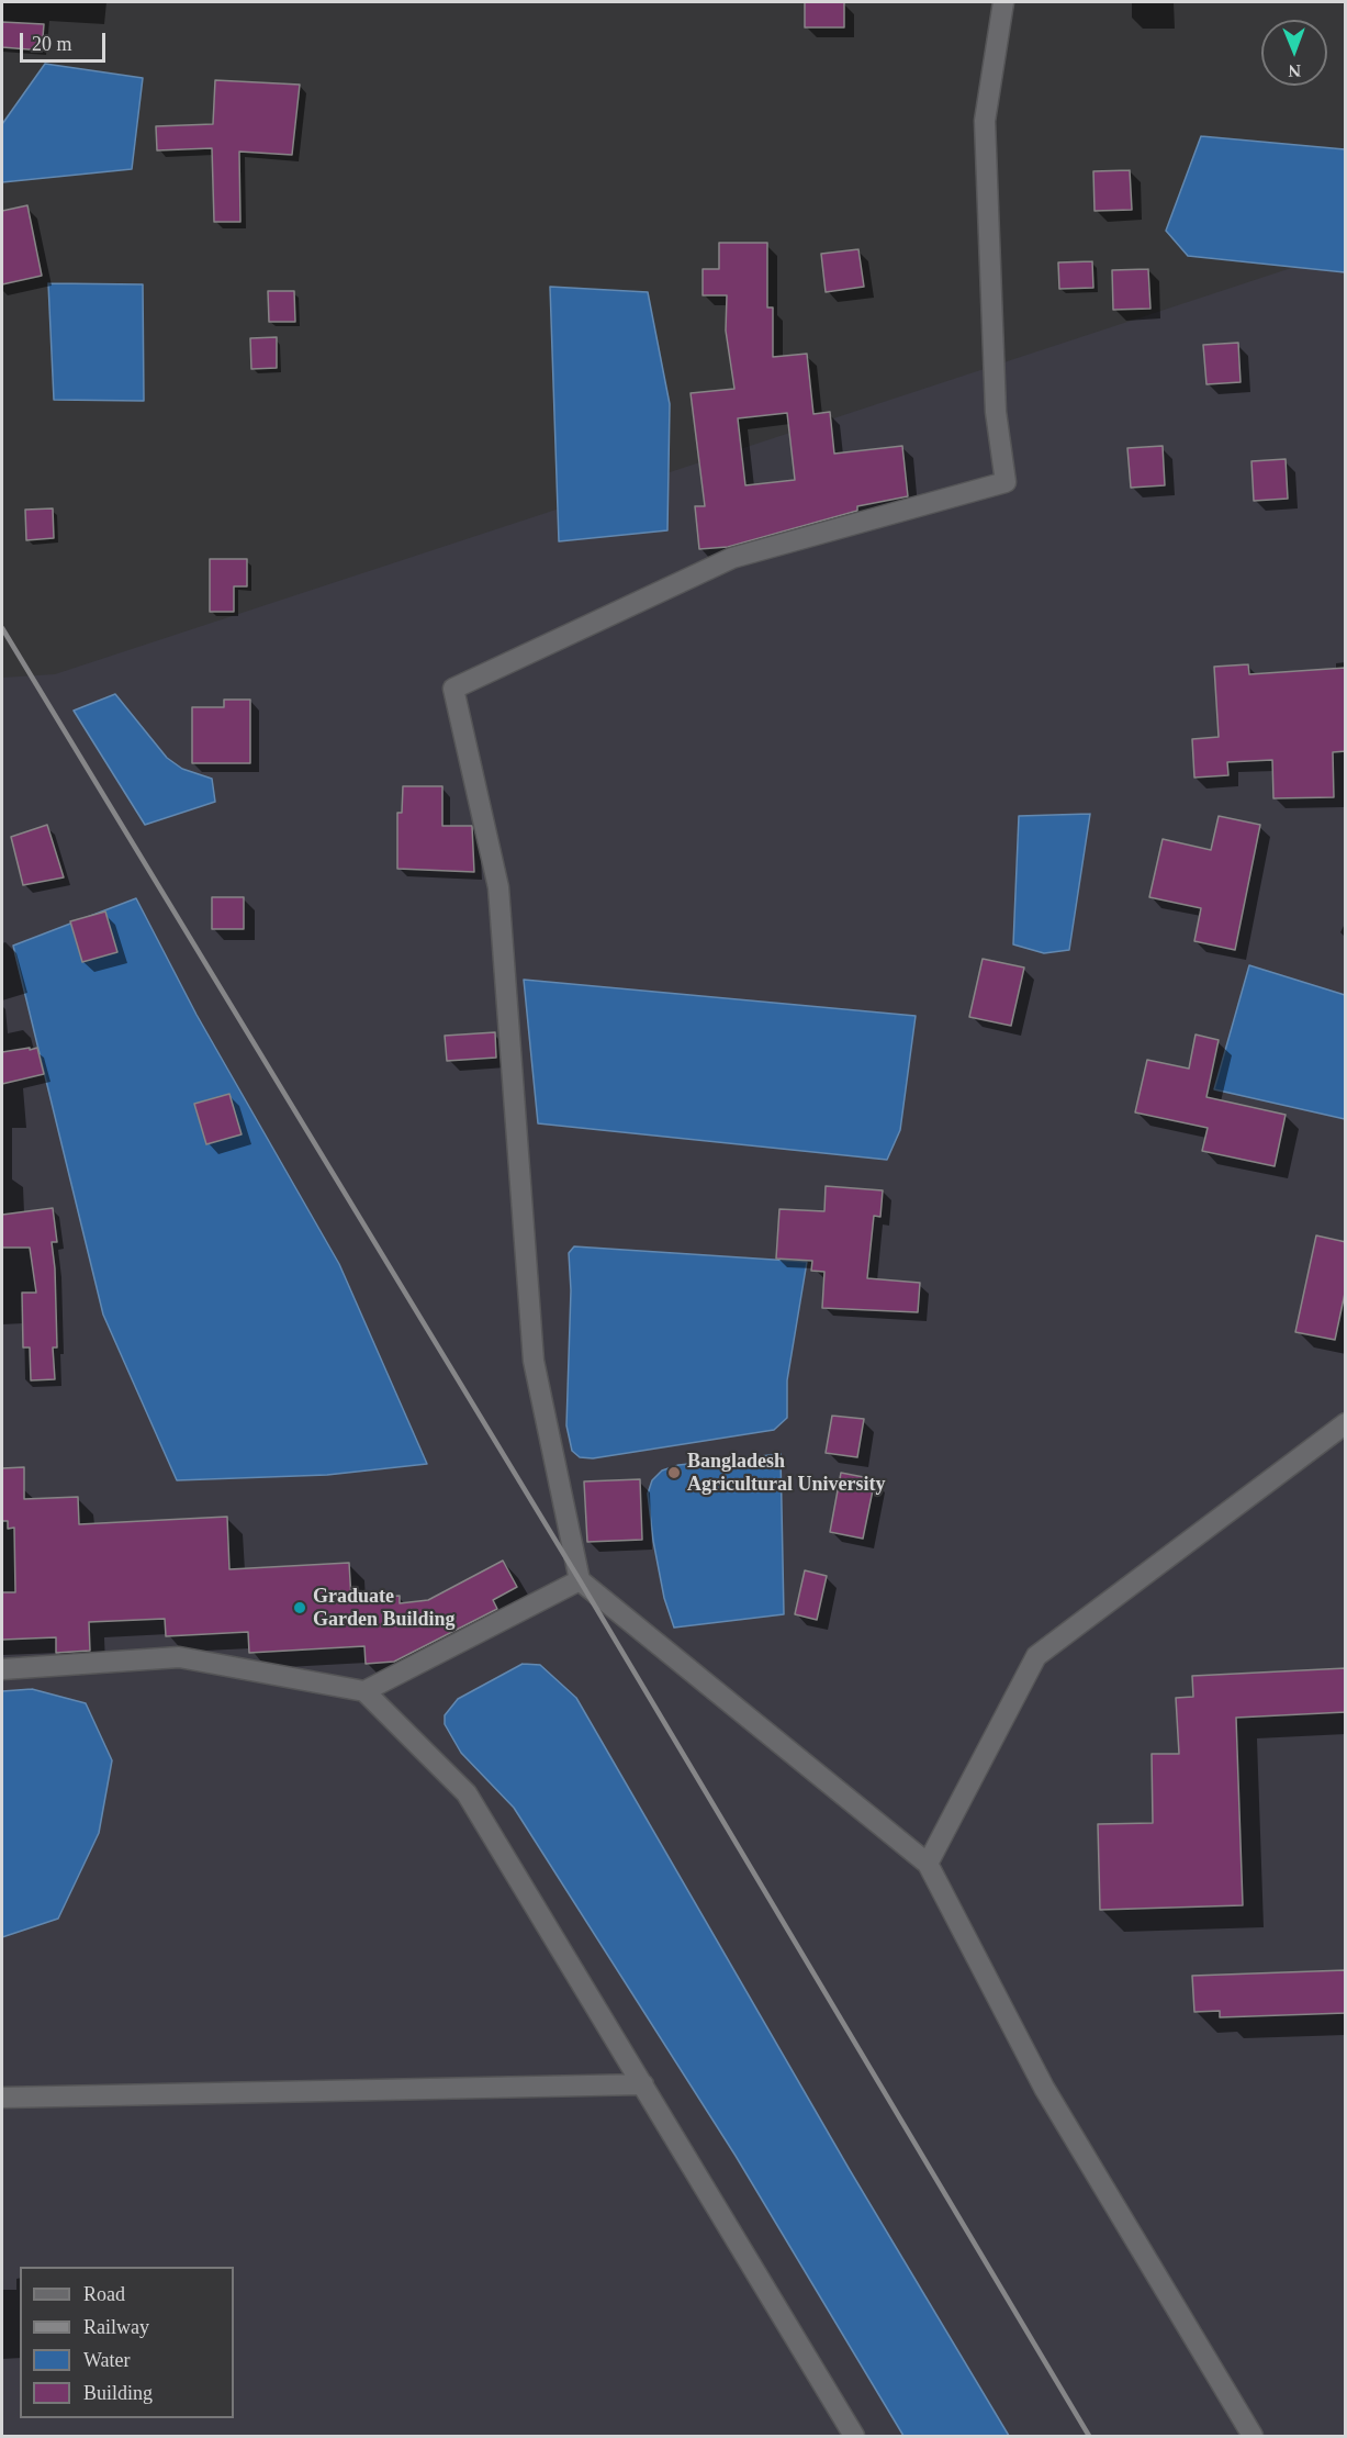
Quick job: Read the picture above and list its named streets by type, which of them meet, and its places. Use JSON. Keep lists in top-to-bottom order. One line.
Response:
{"places":["Bangladesh Agricultural University","Graduate Garden Building"],"legend":["Road","Railway","Water","Building"],"scale_bar":"20 m","north":"bottom"}
